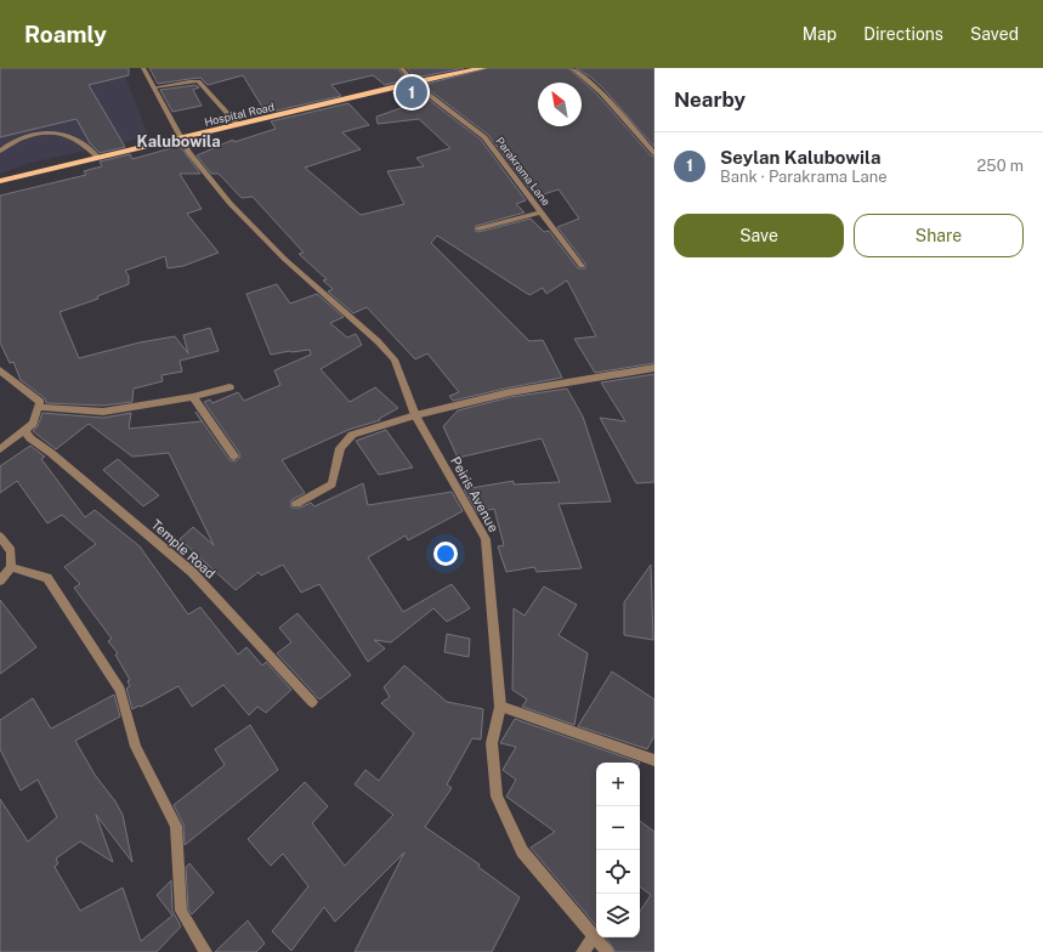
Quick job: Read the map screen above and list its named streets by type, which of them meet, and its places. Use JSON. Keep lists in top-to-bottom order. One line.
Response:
{"streets":{"main road":["Hospital Road"],"street":["Parakrama Lane","Peiris Avenue","Temple Road"]},"crossings":[["Hospital Road","Parakrama Lane"],["Hospital Road","Peiris Avenue"]],"districts":["Kalubowila"],"north":"top left","page":{"header":"Roamly","nav":["Map","Directions","Saved"],"heading":"Nearby","pins":"1","list":[{"mark":"1","name":"Seylan Kalubowila","note":"Bank · Parakrama Lane","value":"250 m"}],"buttons":["Save","Share"],"map_buttons":["+","−"]}}
